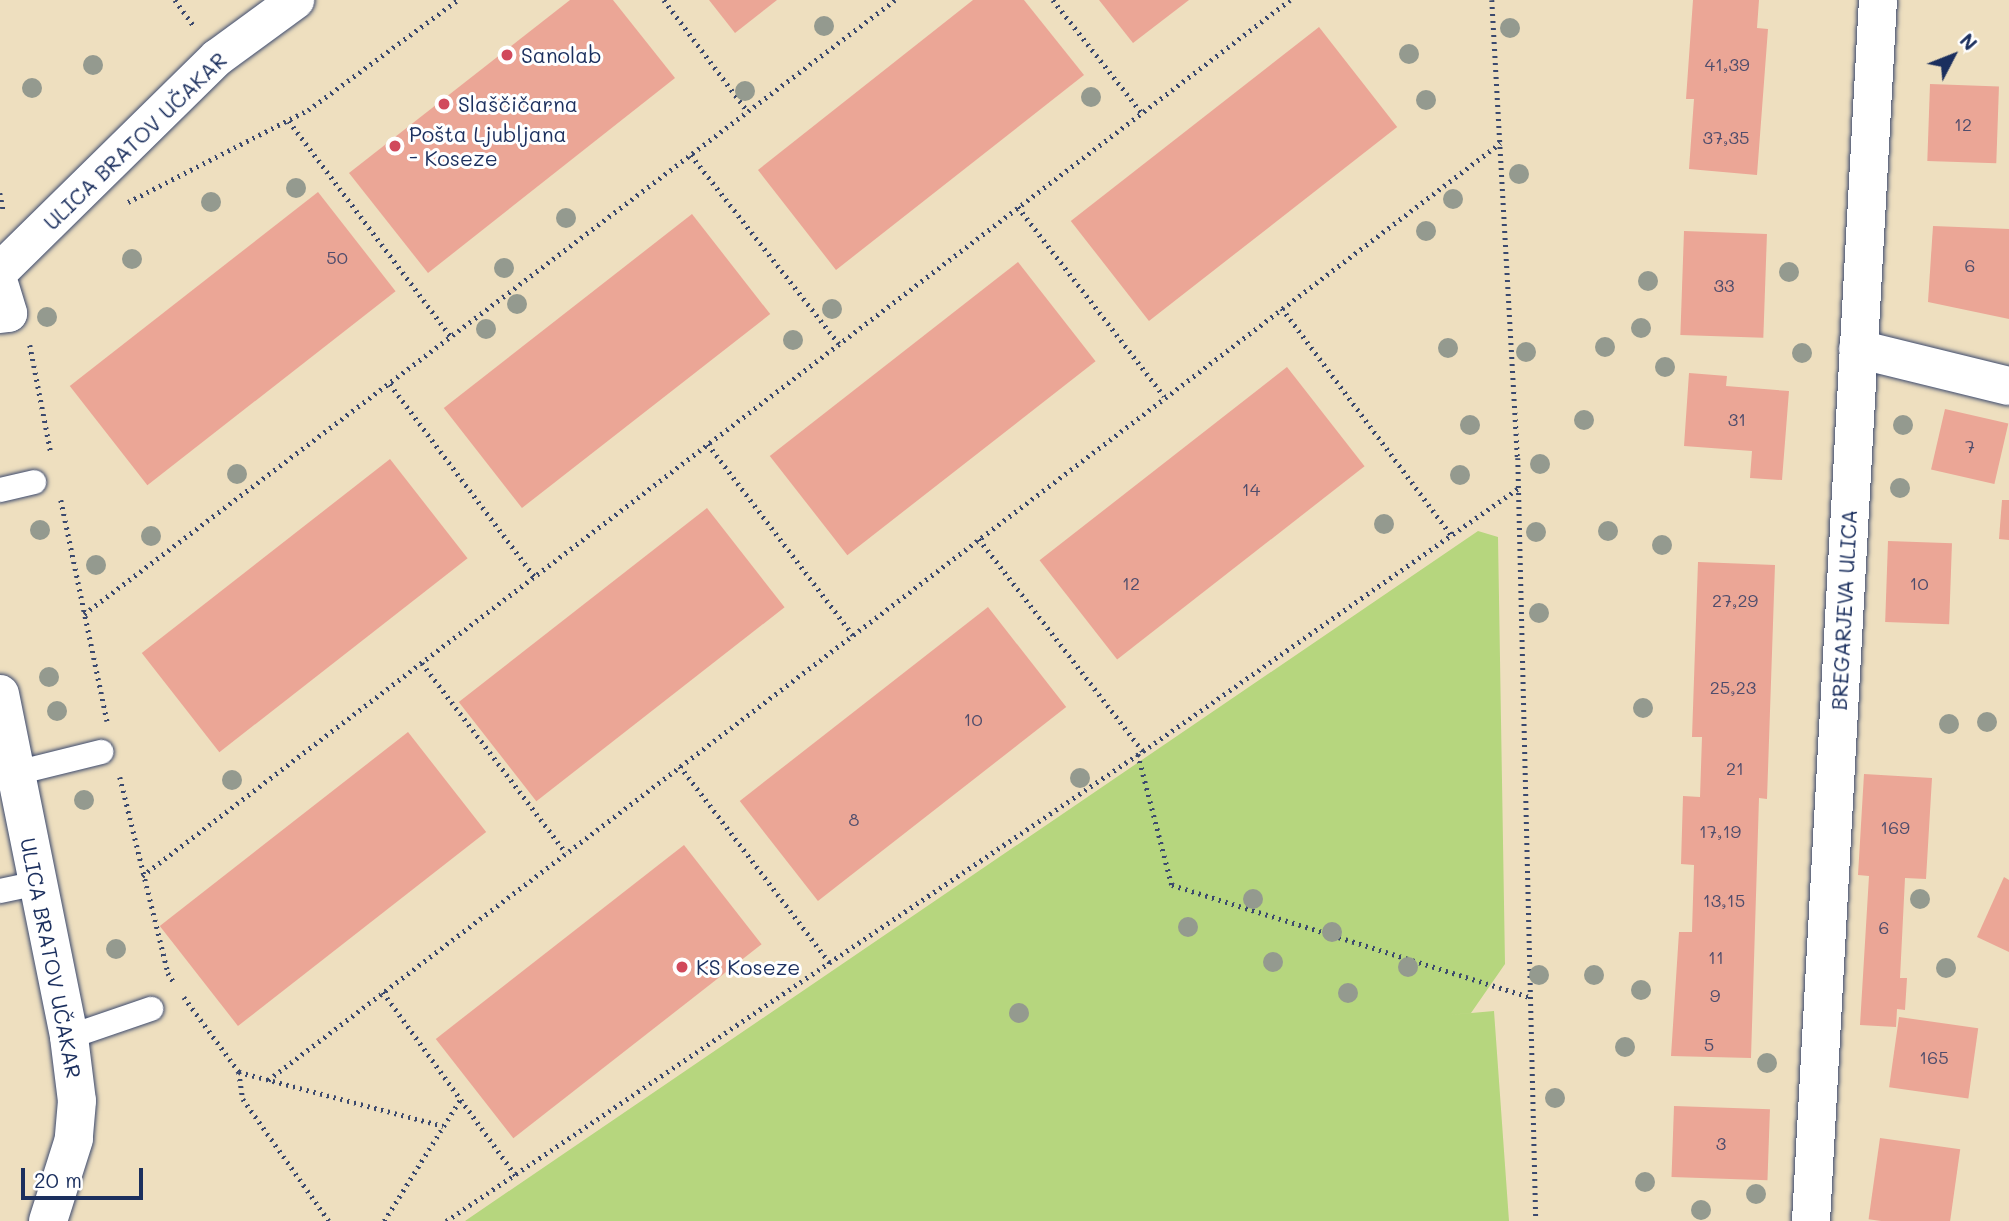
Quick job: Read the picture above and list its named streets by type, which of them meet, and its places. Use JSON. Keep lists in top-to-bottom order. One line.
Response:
{"streets":{"street":["ULICA BRATOV UČAKAR","BREGARJEVA ULICA"]},"places":["Sanolab","Slaščičarna","Pošta Ljubljana - Koseze","KS Koseze"],"house_numbers":["41,39","12","37,35","50","6","33","31","7","14","12","10","27,29","25,23","10","21","8","169","17,19","13,15","6","11","9","5","165","3"],"scale_bar":"20 m","north":"top right"}
